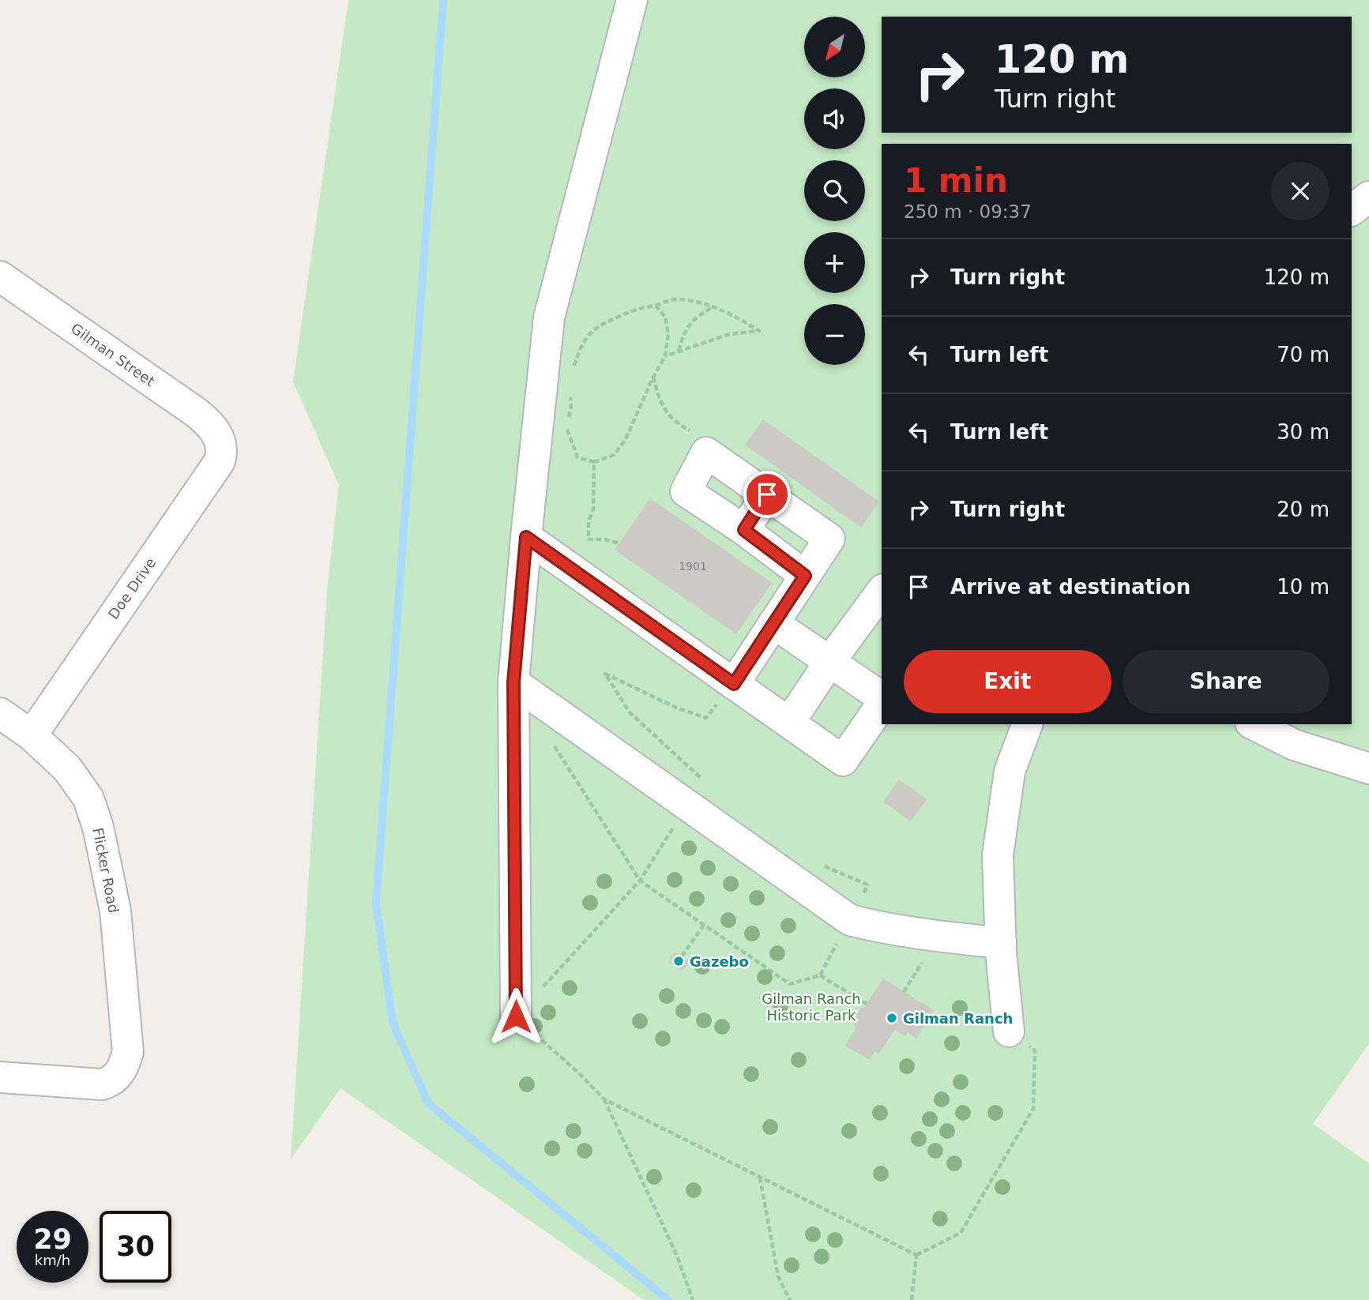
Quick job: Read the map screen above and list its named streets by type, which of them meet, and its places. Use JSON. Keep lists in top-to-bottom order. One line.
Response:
{"streets":{"street":["Gilman Street","Doe Drive","Flicker Road"]},"crossings":[["Gilman Street","Doe Drive"],["Doe Drive","Flicker Road"]],"parks":["Gilman Ranch Historic Park"],"places":["Gazebo","Gilman Ranch"],"house_numbers":["1901"],"north":"bottom left","page":{"map_buttons":["+","−"],"turn":["120 m","Turn right"],"heading":["1 min","250 m · 09:37"],"list":[{"name":"Turn right","value":"120 m"},{"name":"Turn left","value":"70 m"},{"name":"Turn left","value":"30 m"},{"name":"Turn right","value":"20 m"},{"name":"Arrive at destination","value":"10 m"}],"buttons":["Exit","Share"],"speed":"29 km/h","limit":"30"}}
